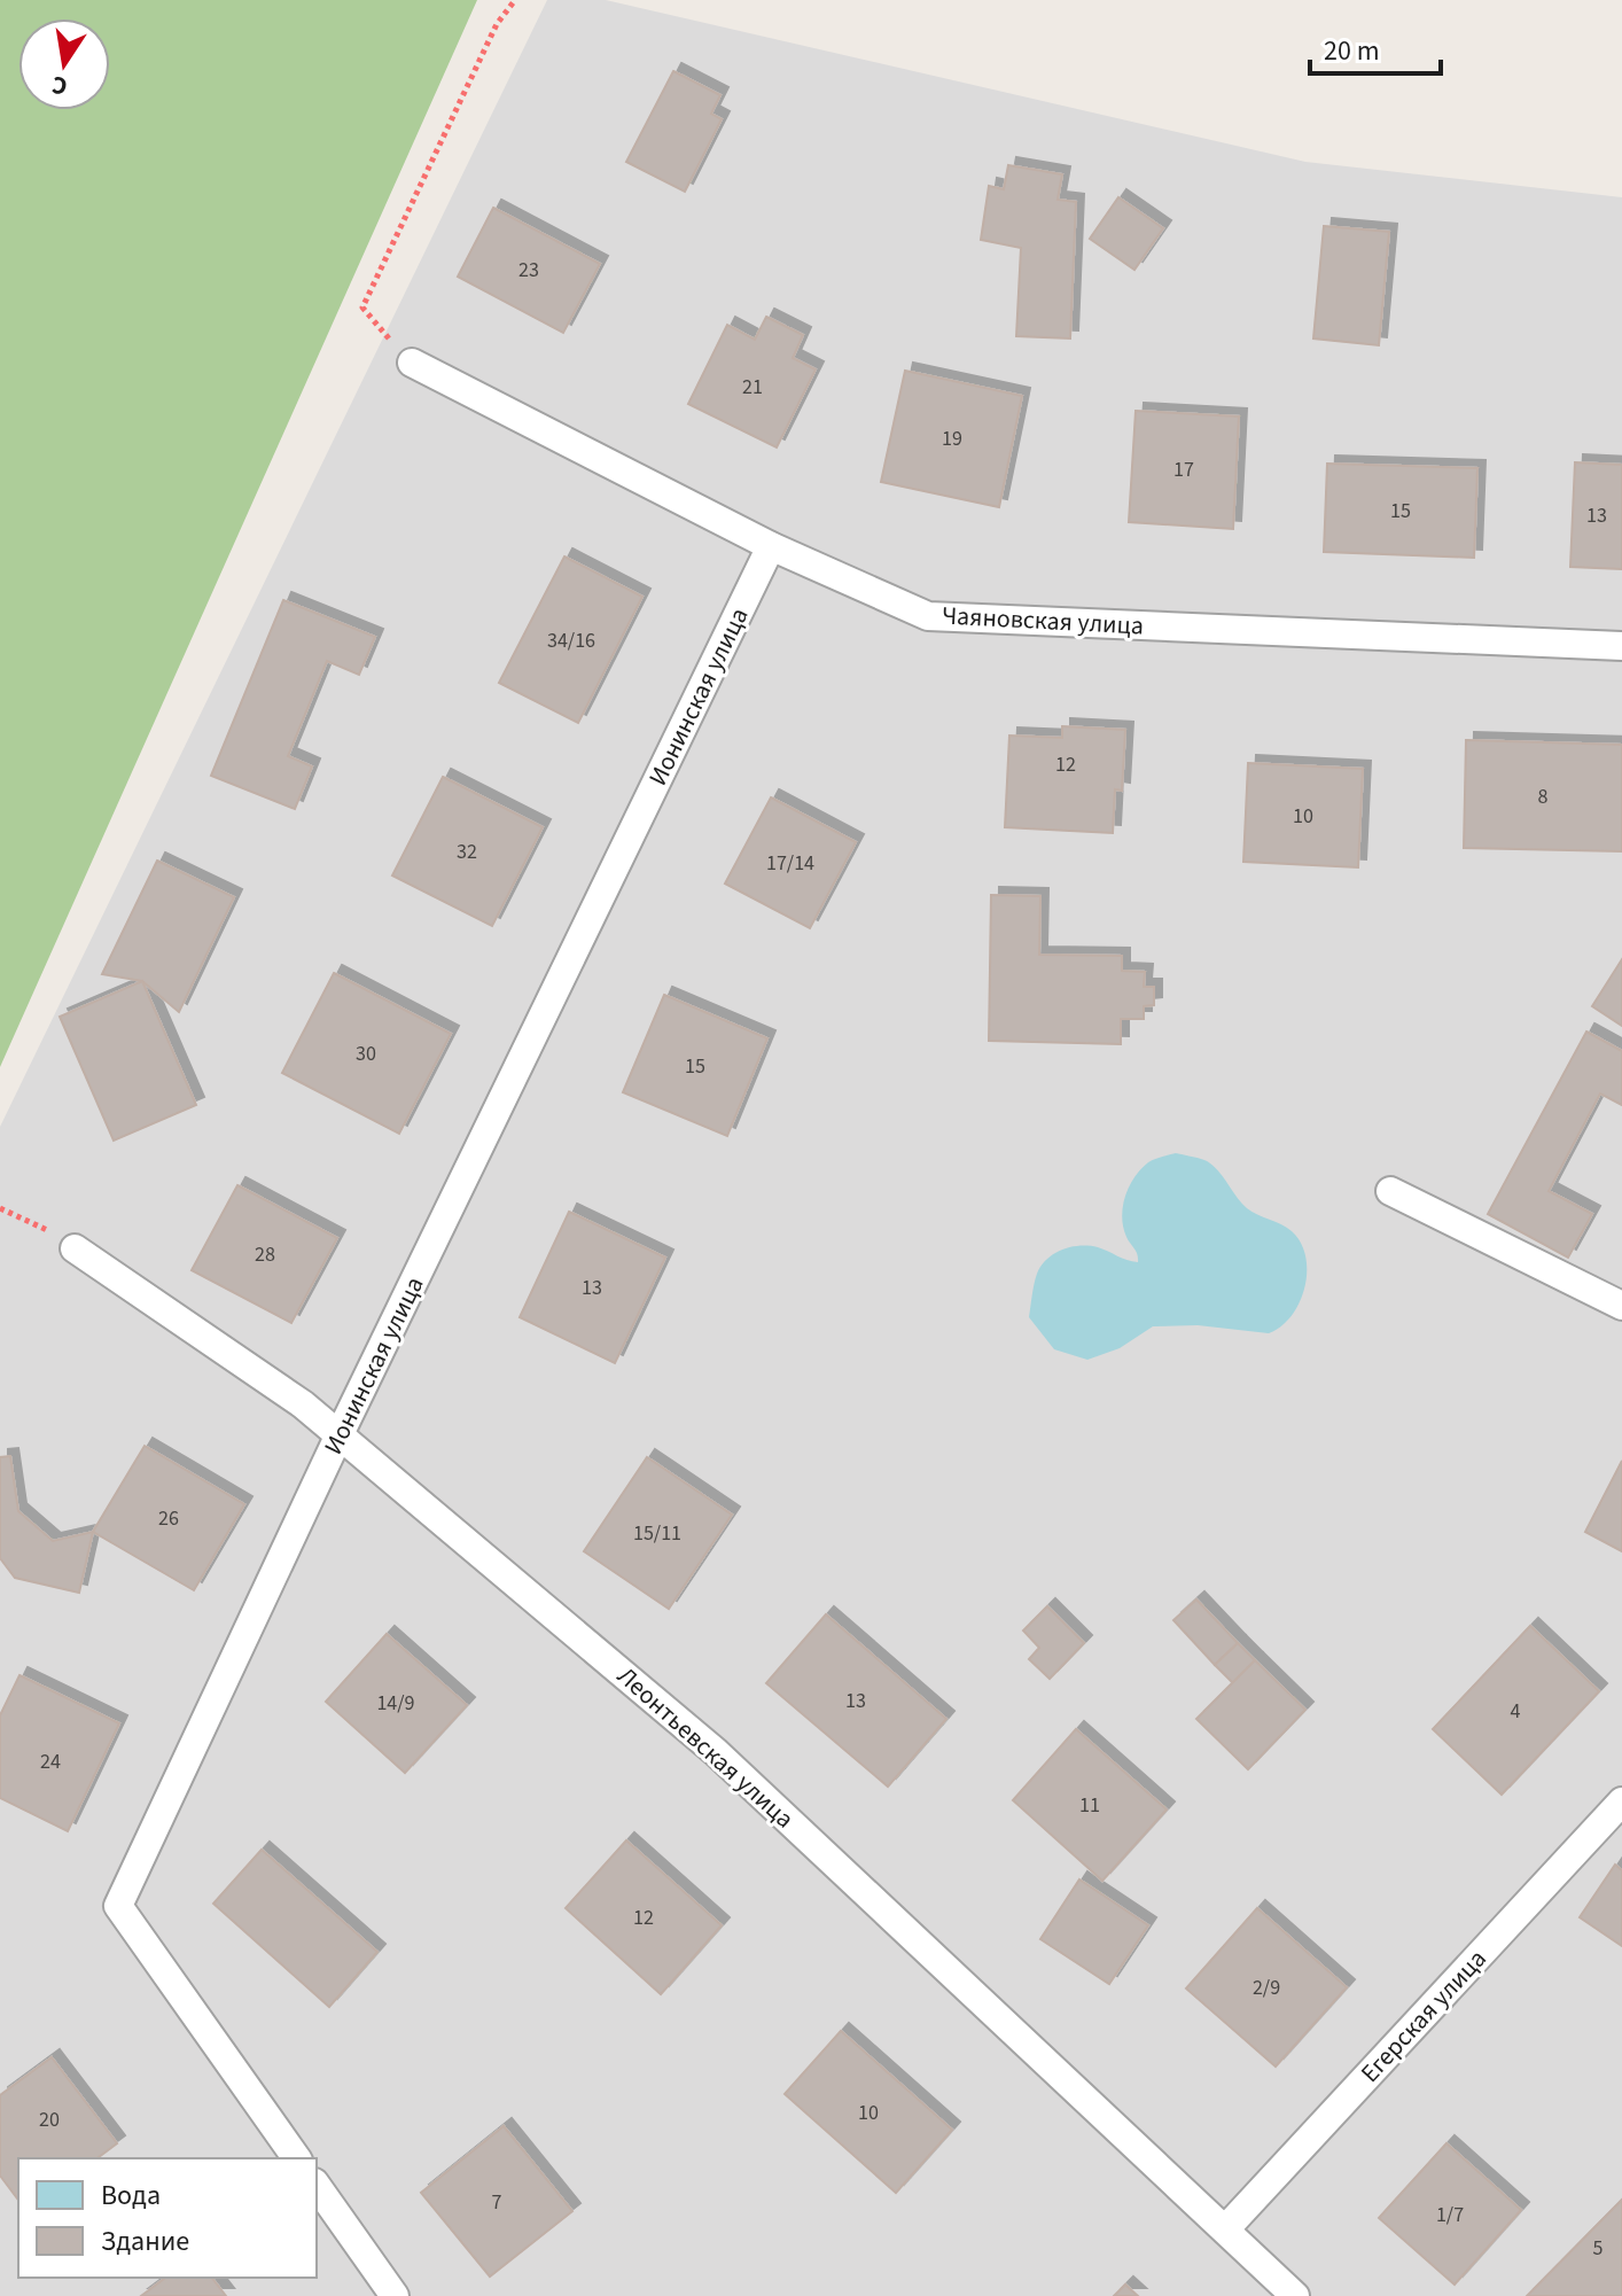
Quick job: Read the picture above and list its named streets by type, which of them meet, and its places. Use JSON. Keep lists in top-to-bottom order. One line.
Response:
{"streets":{"lane":["Чаяновская улица","Ионинская улица","Леонтьевская улица","Егерская улица"]},"crossings":[["Чаяновская улица","Ионинская улица"],["Ионинская улица","Леонтьевская улица"],["Леонтьевская улица","Егерская улица"]],"house_numbers":["23","21","19","17","15","13","34/16","12","8","10","32","17/14","30","15","28","13","26","15/11","13","14/9","4","24","11","12","2/9","10","20","7","1/7","5"],"legend":["Вода","Здание"],"scale_bar":"20 m","north":"bottom"}
